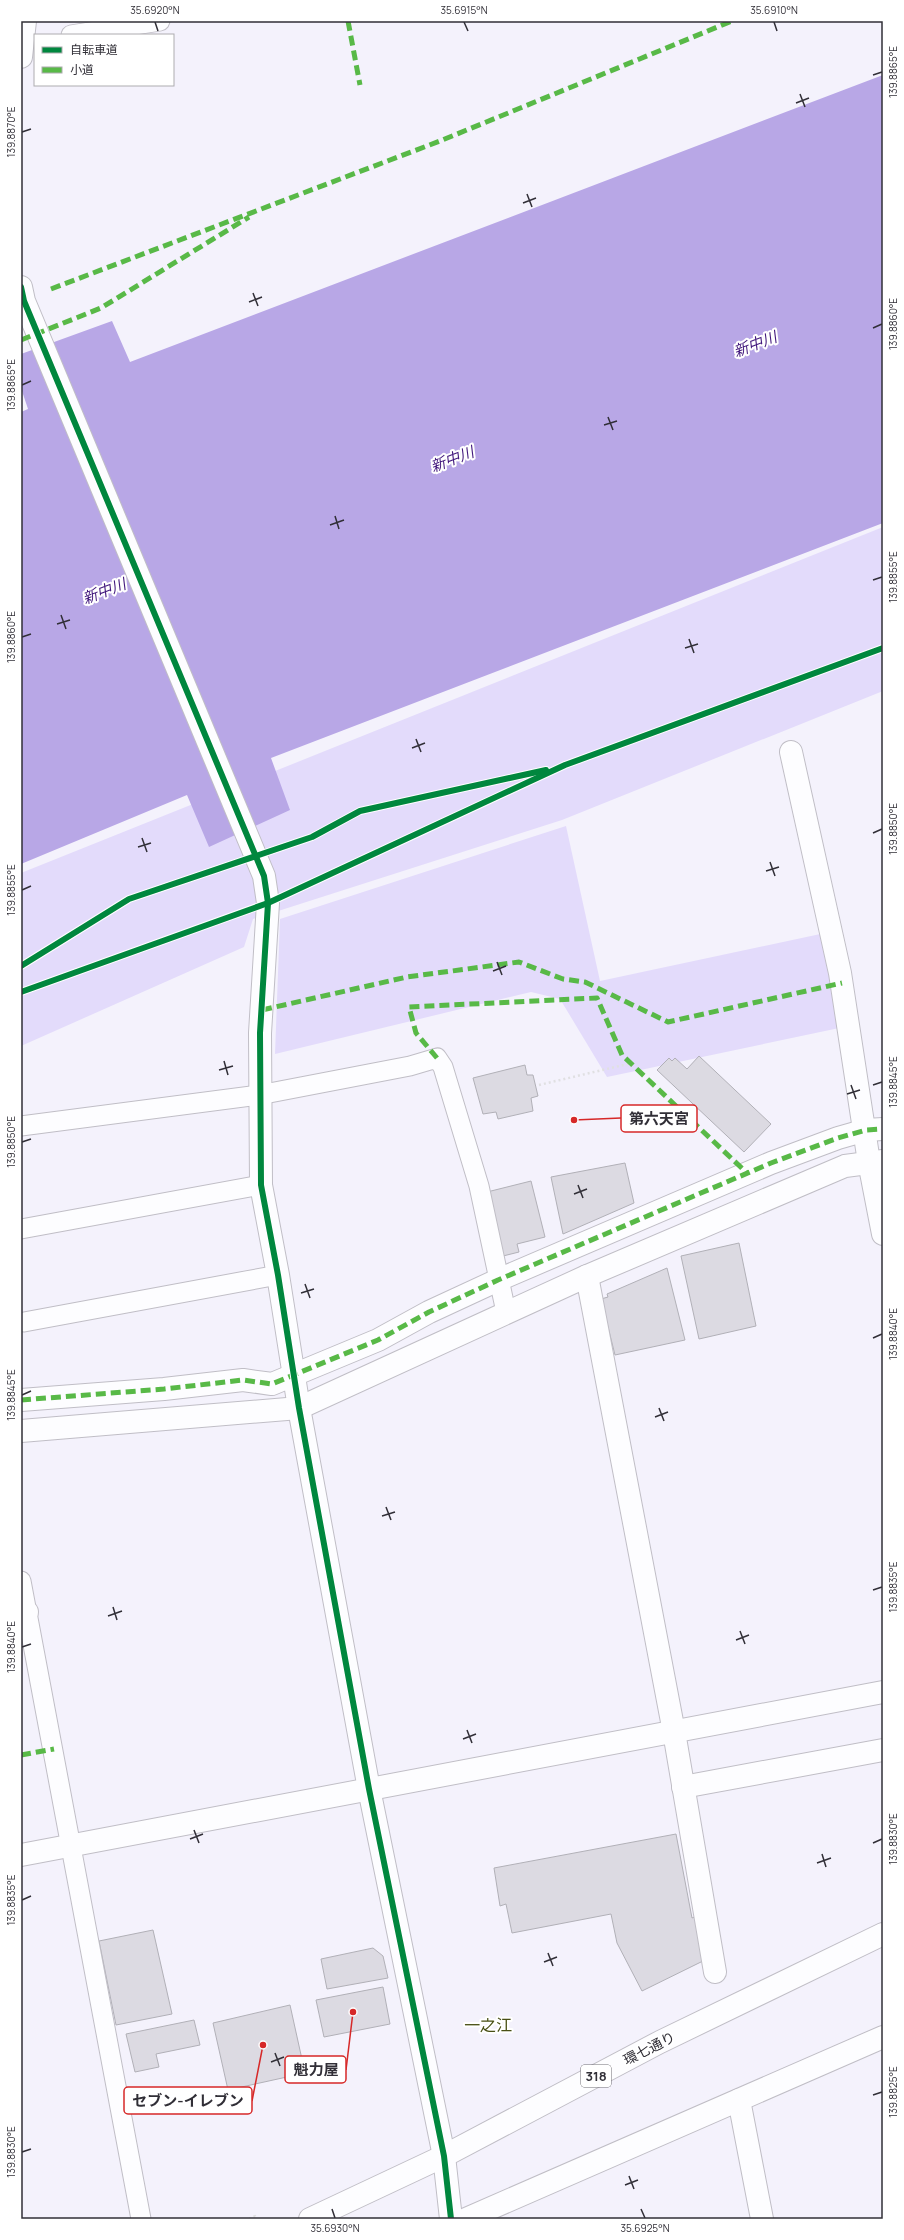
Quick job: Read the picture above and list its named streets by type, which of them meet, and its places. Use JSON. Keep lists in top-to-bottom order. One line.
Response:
{"streets":{"street":["環七通り","318"]},"districts":["一之江"],"water":["新中川"],"places":["第六天宮","魁力屋","セブン-イレブン"],"legend":["自転車道","小道"],"coordinates":["35.6920°N","35.6915°N","35.6910°N","139.8865°E","139.8870°E","139.8860°E","139.8855°E","139.8850°E","139.8845°E","139.8840°E","139.8835°E","139.8830°E","139.8825°E","35.6930°N","35.6925°N"]}
